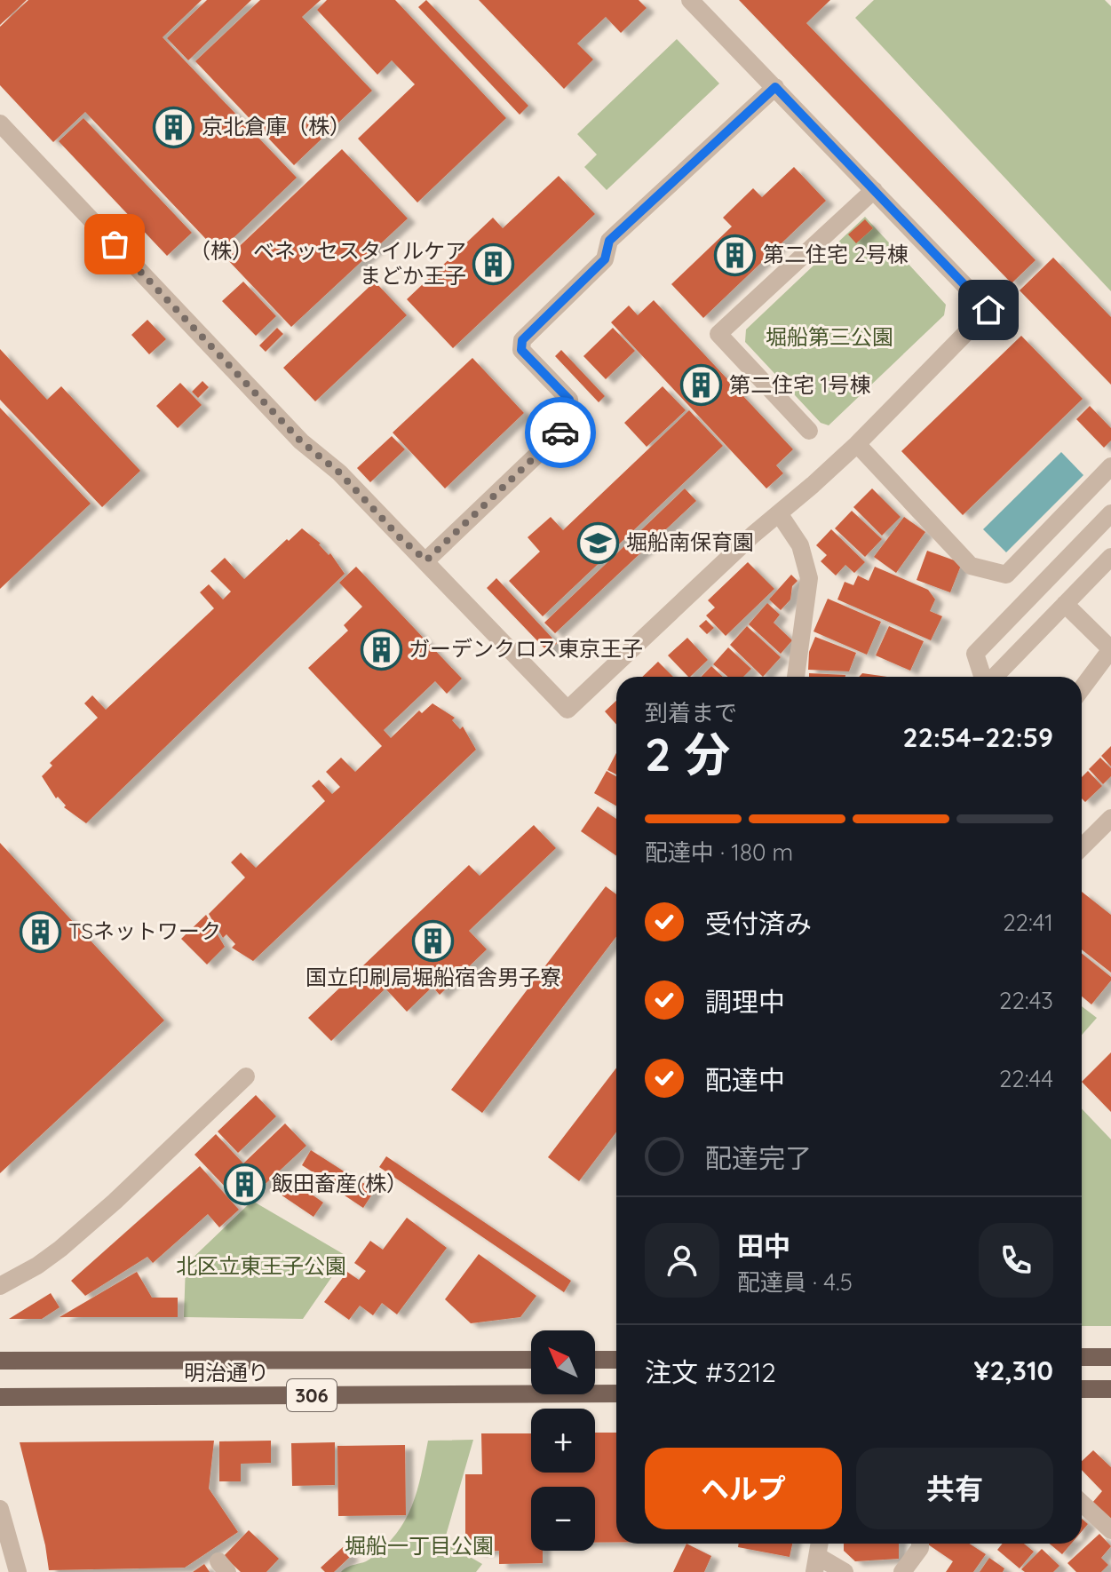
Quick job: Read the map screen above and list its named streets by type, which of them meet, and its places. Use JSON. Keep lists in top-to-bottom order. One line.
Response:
{"streets":{"main road":["明治通り","306"]},"parks":["堀船第三公園","北区立東王子公園","堀船一丁目公園"],"places":{"building":["京北倉庫（株）","第二住宅 2号棟","（株）ベネッセスタイルケア まどか王子","第二住宅 1号棟","ガーデンクロス東京王子","TSネットワーク","国立印刷局堀船宿舎男子寮","飯田畜産(株）"],"school or university":["堀船南保育園"]},"north":"top left","page":{"heading":["2 分","到着まで","22:54–22:59"],"panel":["田中","配達員 · 4.5","注文 #3212","¥2,310"],"bar":"配達中 · 180 m","list":[["受付済み","22:41"],["調理中","22:43"],["配達中","22:44"],"配達完了"],"map_buttons":["+","−"],"buttons":["ヘルプ","共有"]}}
